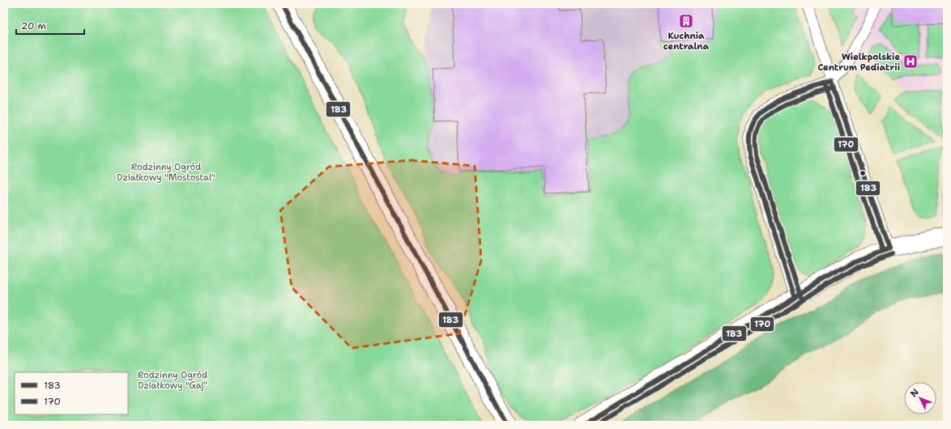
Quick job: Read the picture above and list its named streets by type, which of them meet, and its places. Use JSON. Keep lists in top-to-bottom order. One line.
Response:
{"parks":["Rodzinny Ogród Działkowy \"Mostostal\"","Rodzinny Ogród Działkowy \"Gaj\""],"places":{"building":["Kuchnia centralna"],"hospital":["Wielkpolskie Centrum Pediatrii"]},"lines":["transit line 183","transit line 170"],"legend":["183","170"],"scale_bar":"20 m","north":"top left"}
